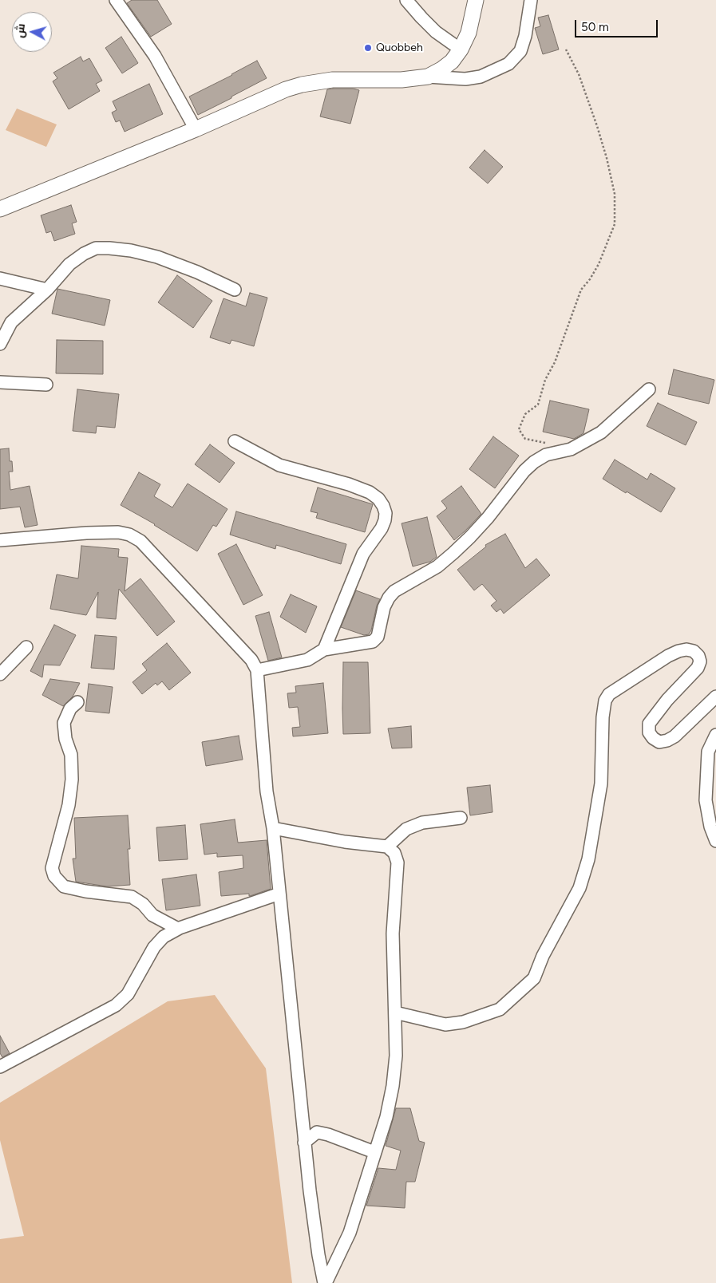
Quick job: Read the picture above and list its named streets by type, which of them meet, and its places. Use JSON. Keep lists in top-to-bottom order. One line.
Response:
{"places":["Quobbeh"],"scale_bar":"50 m","north":"left"}
